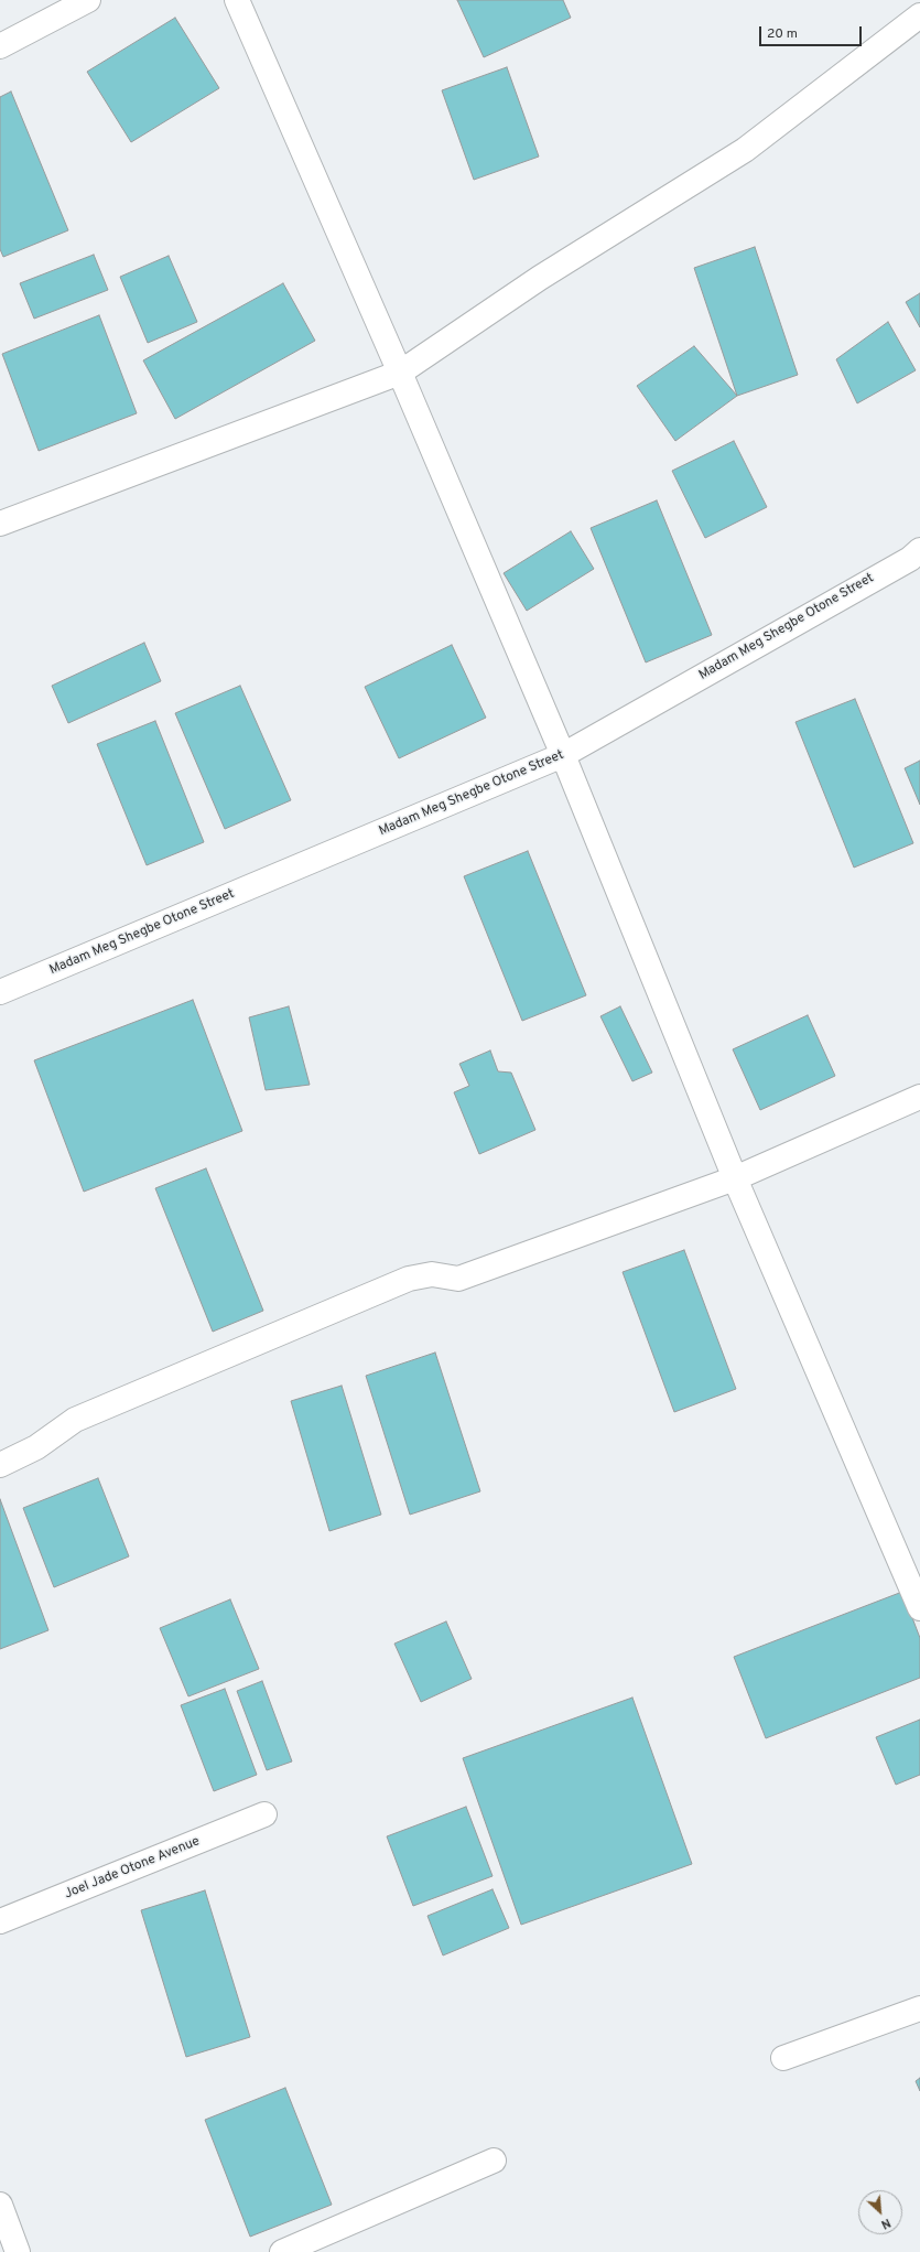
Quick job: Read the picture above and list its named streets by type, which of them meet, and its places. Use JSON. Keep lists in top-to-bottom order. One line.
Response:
{"streets":{"street":["Madam Meg Shegbe Otone Street","Joel Jade Otone Avenue"]},"scale_bar":"20 m","north":"bottom right"}
